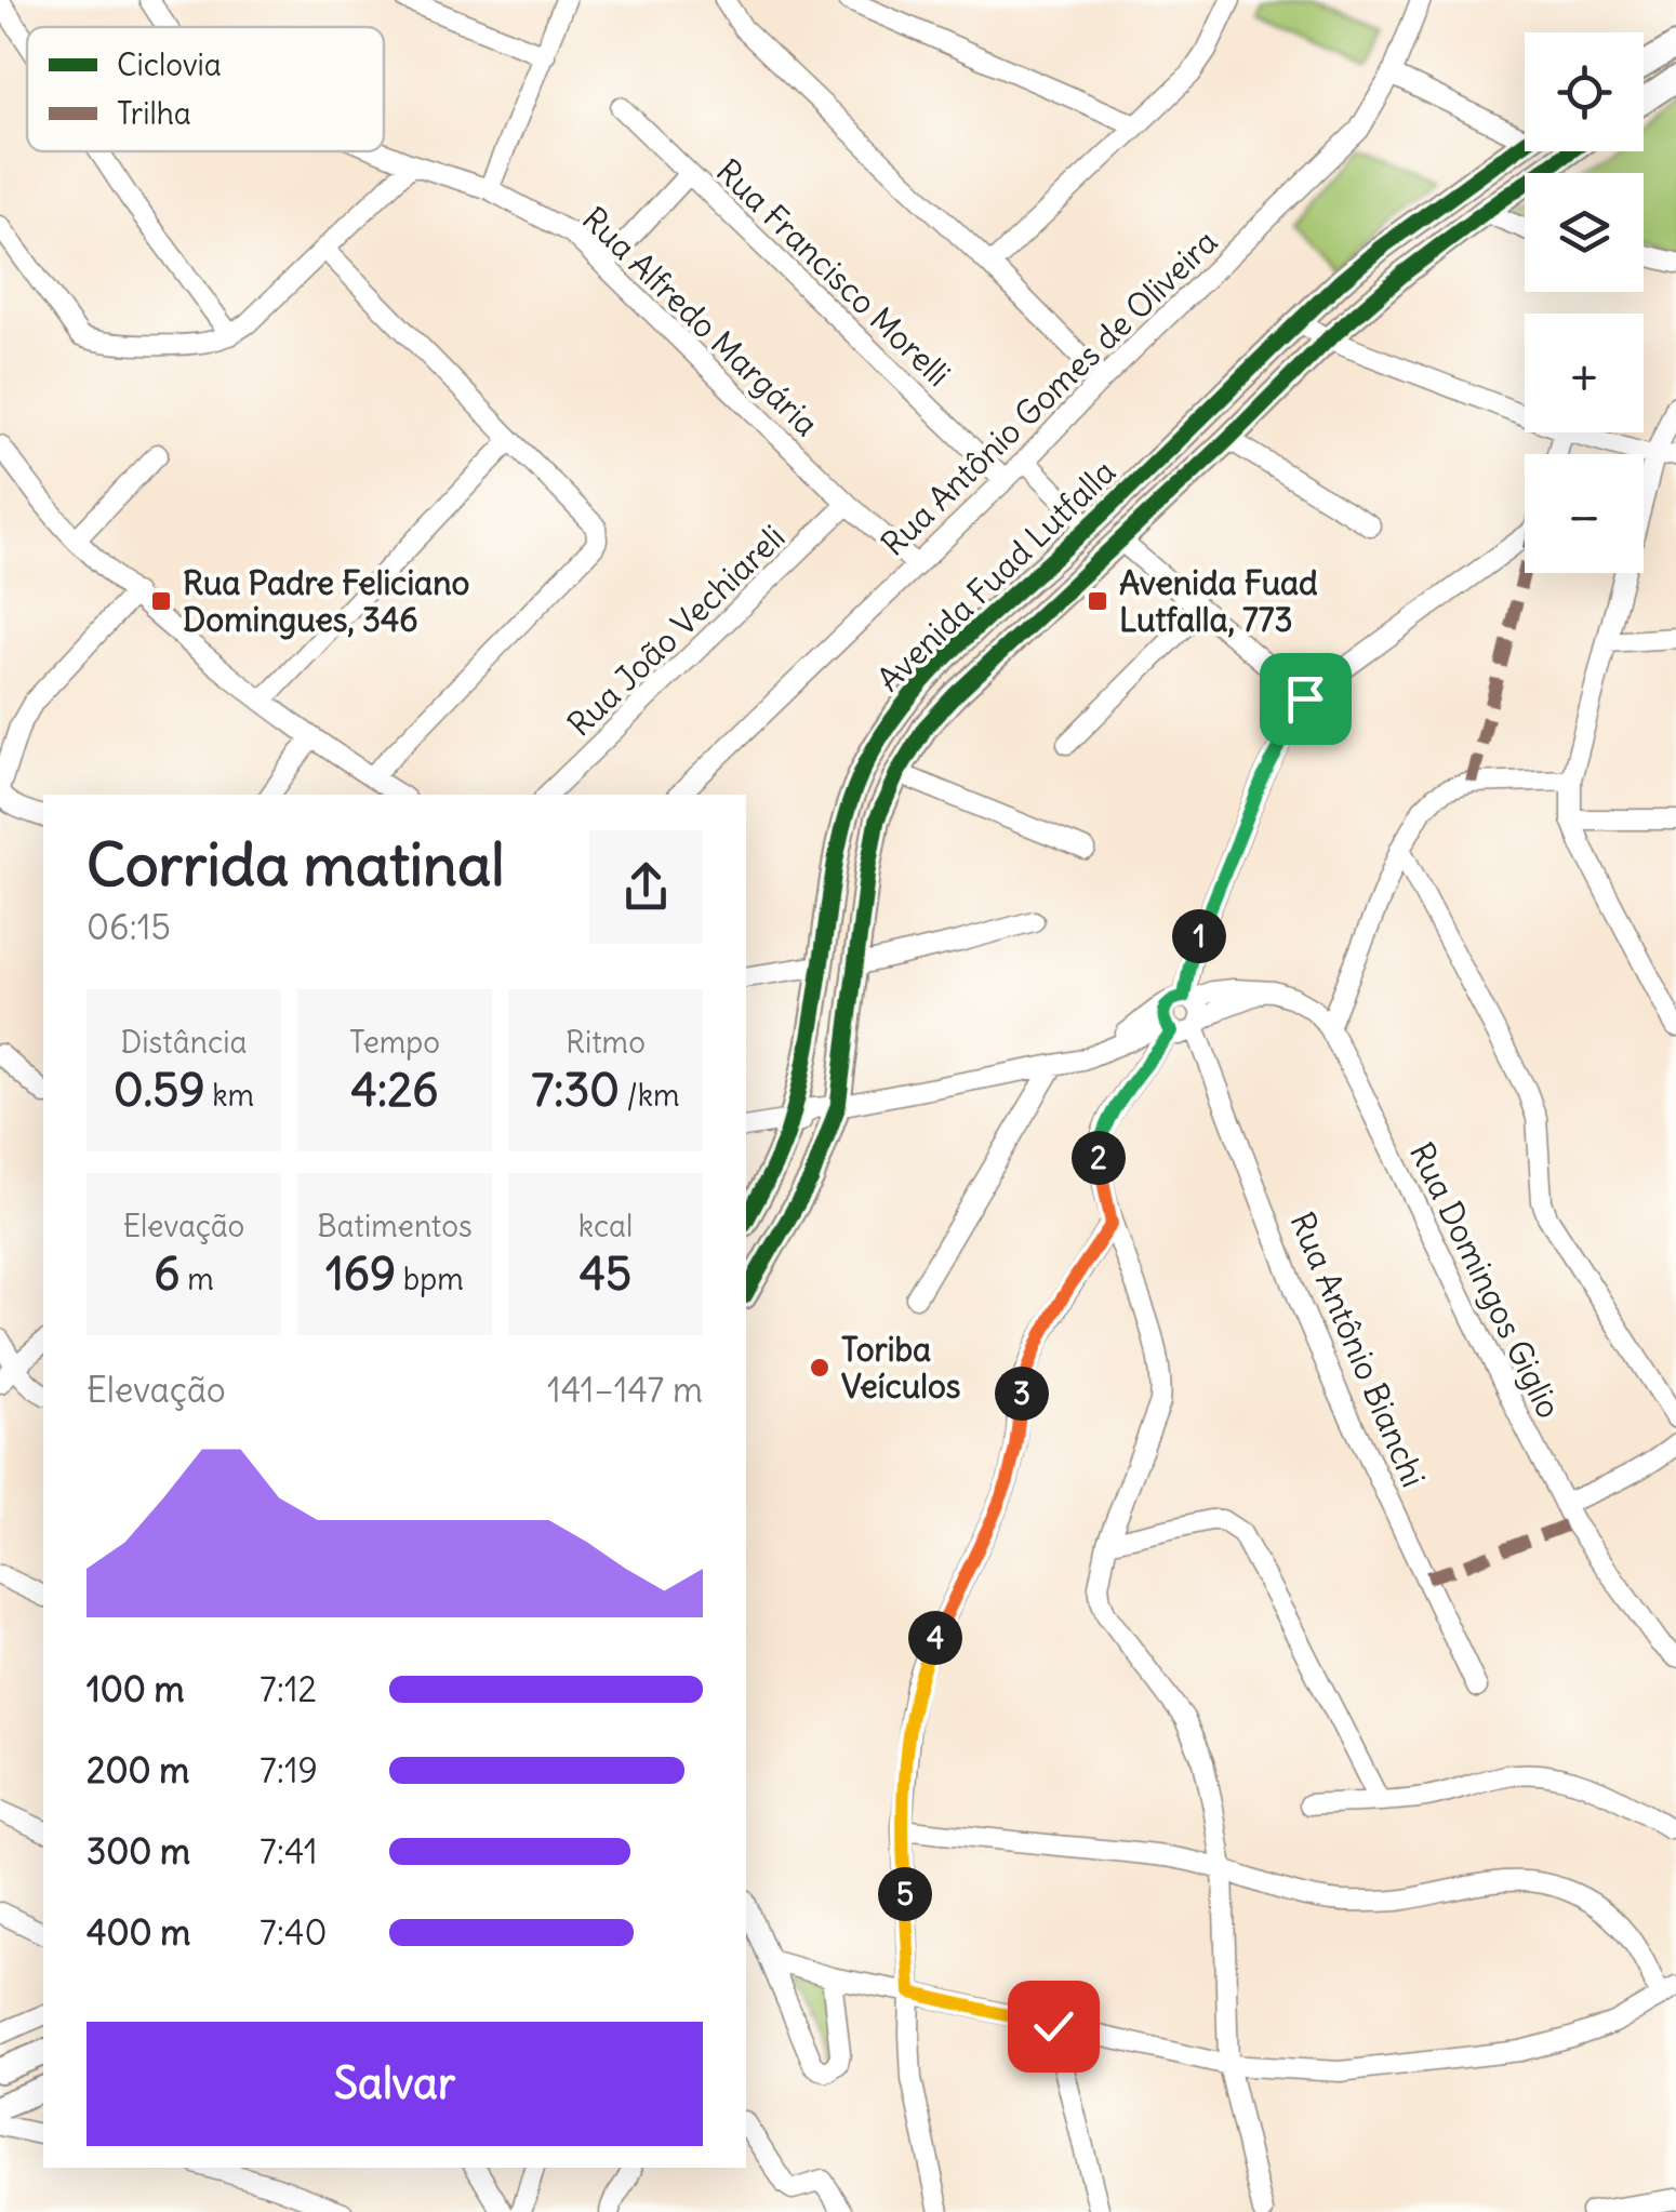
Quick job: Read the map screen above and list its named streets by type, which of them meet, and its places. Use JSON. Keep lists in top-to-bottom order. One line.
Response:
{"streets":{"main road":["Avenida Fuad Lutfalla"],"street":["Rua Francisco Morelli","Rua Alfredo Margária","Rua Antônio Gomes de Oliveira","Rua João Vechiareli","Rua Domingos Giglio","Rua Antônio Bianchi"]},"crossings":[["Rua Francisco Morelli","Rua Antônio Gomes de Oliveira"],["Rua Alfredo Margária","Rua Antônio Gomes de Oliveira"],["Rua Alfredo Margária","Rua João Vechiareli"],["Rua Domingos Giglio","Rua Antônio Bianchi"]],"places":{"transit":["Rua Padre Feliciano Domingues, 346","Avenida Fuad Lutfalla, 773"],"other":["Toriba Veículos"]},"legend":["Ciclovia","Trilha"],"page":{"map_buttons":["+","−"],"heading":["Corrida matinal","06:15"],"pins":["1","2","3","4","5"],"stats":[["Distância","0.59 km"],["Tempo","4:26"],["Ritmo","7:30 /km"],["Elevação","6 m"],["Batimentos","169 bpm"],["kcal","45"]],"chart":["Elevação","141–147 m"],"list":[{"name":"100 m","note":"7:12"},{"name":"200 m","note":"7:19"},{"name":"300 m","note":"7:41"},{"name":"400 m","note":"7:40"}],"buttons":"Salvar"}}
